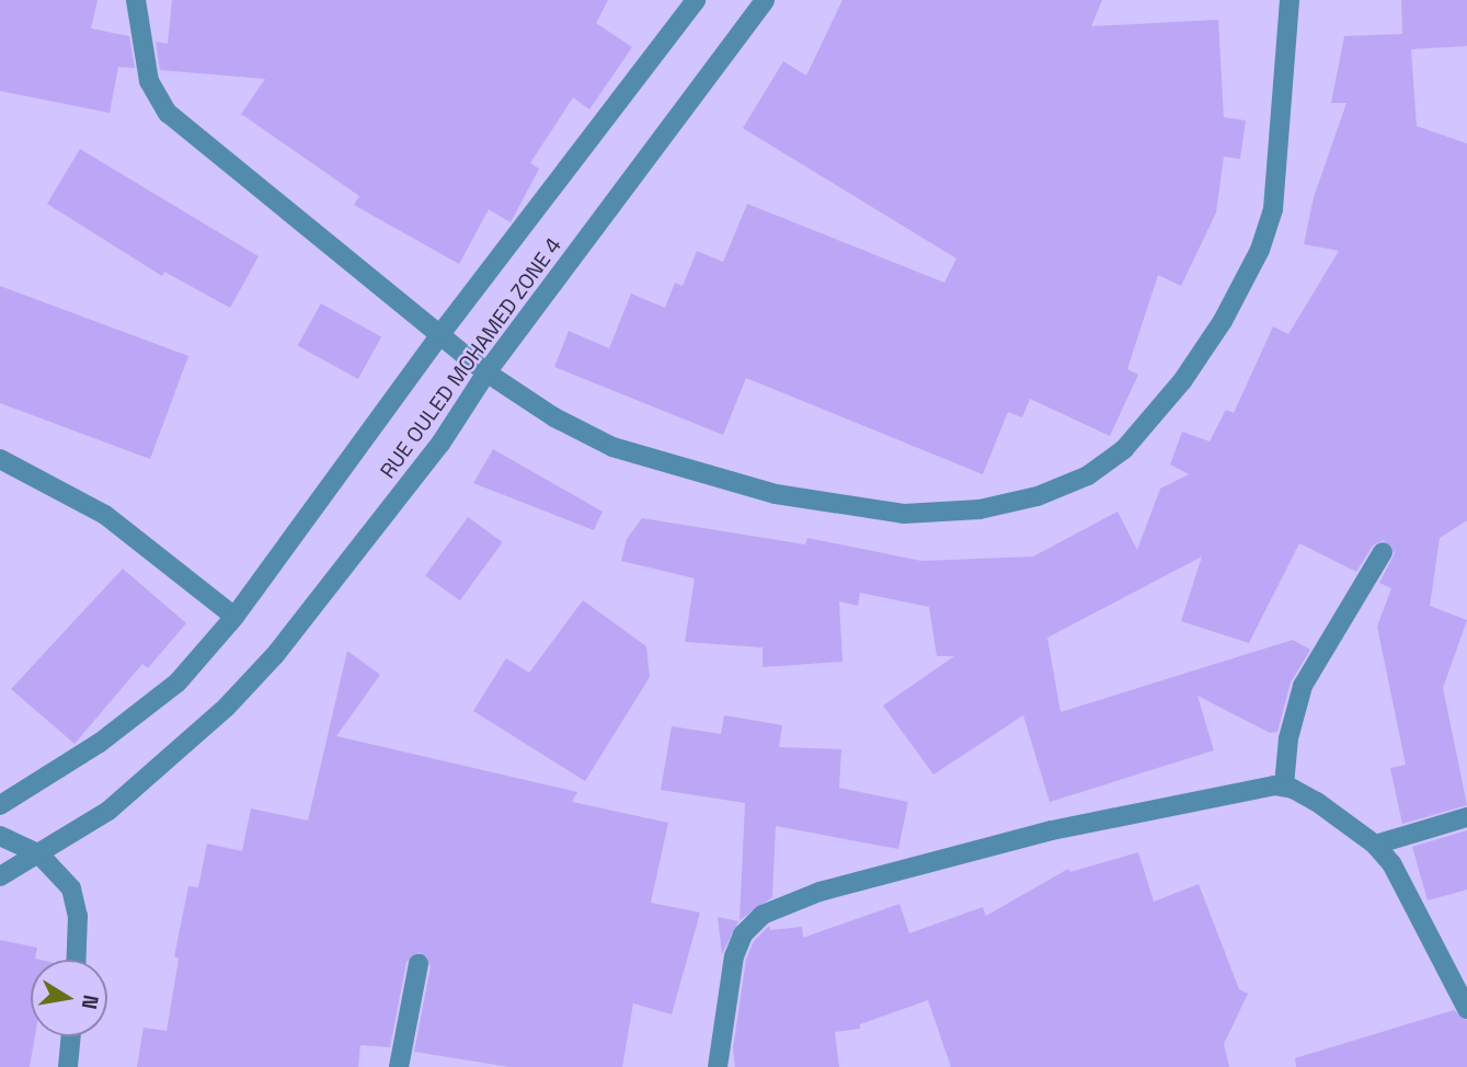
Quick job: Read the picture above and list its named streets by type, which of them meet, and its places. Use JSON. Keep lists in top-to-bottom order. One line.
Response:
{"streets":{"street":["RUE OULED MOHAMED ZONE 4"]},"north":"right"}
